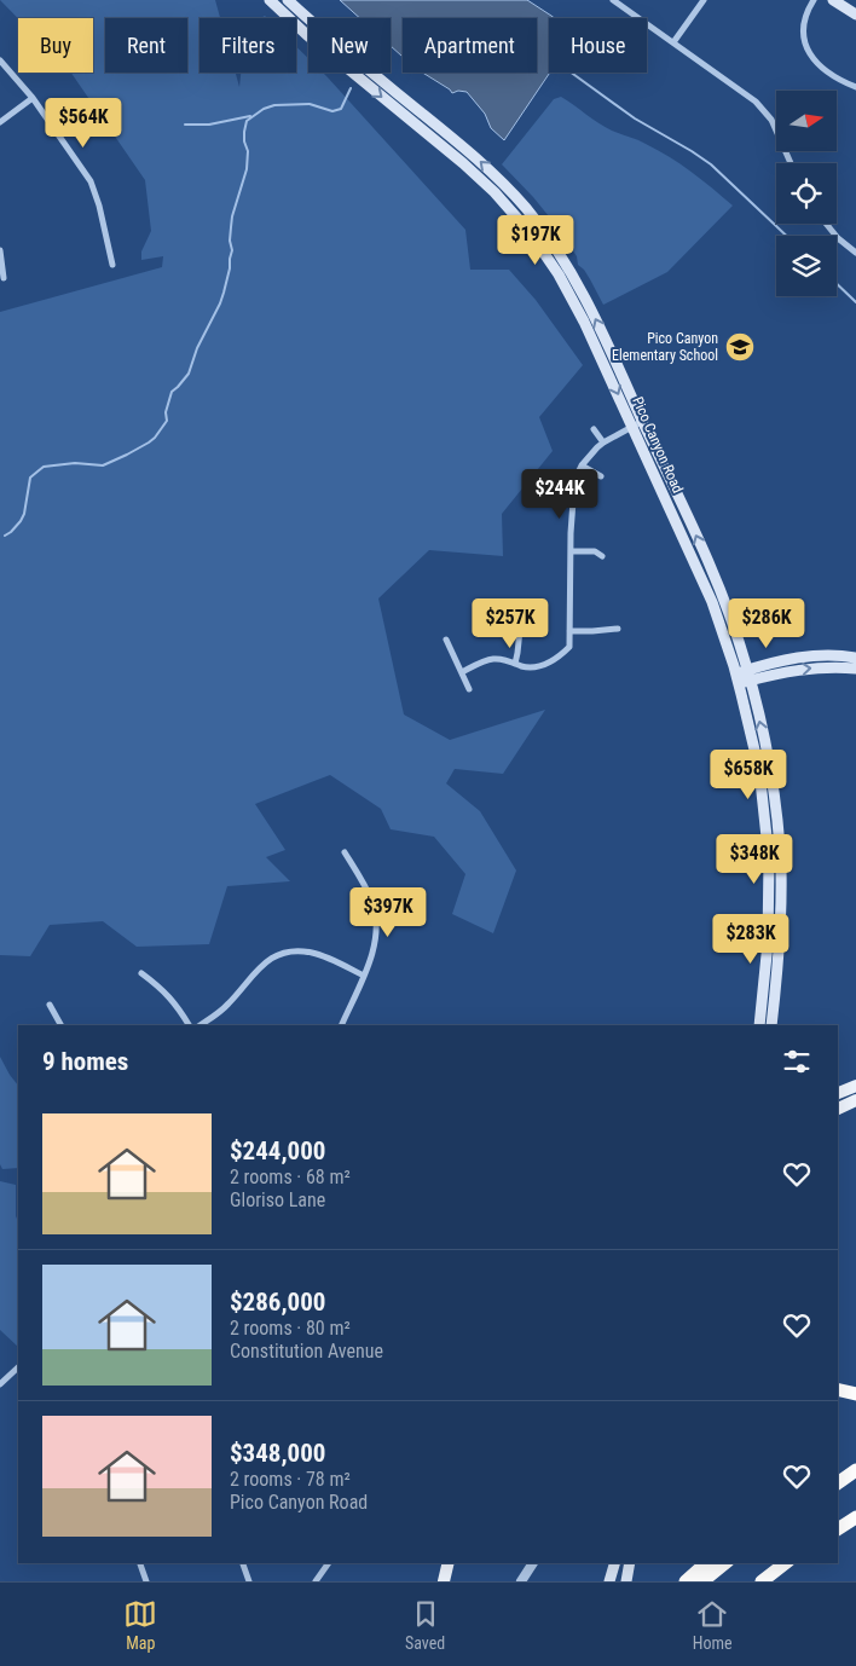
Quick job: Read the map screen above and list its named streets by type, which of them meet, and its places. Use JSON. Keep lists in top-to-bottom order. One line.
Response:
{"streets":{"main road":["Pico Canyon Road"]},"places":{"school or university":["Pico Canyon Elementary School"]},"north":"right","page":{"chip":["Buy","Rent","Filters","New","Apartment","House"],"price":["$564K","$197K","$244K","$257K","$286K","$658K","$348K","$397K","$283K"],"heading":"9 homes","list":[{"name":"$244,000","note":"2 rooms · 68 m² · Gloriso Lane"},{"name":"$286,000","note":"2 rooms · 80 m² · Constitution Avenue"},{"name":"$348,000","note":"2 rooms · 78 m² · Pico Canyon Road"}],"tabs":["Map","Saved","Home"]}}
